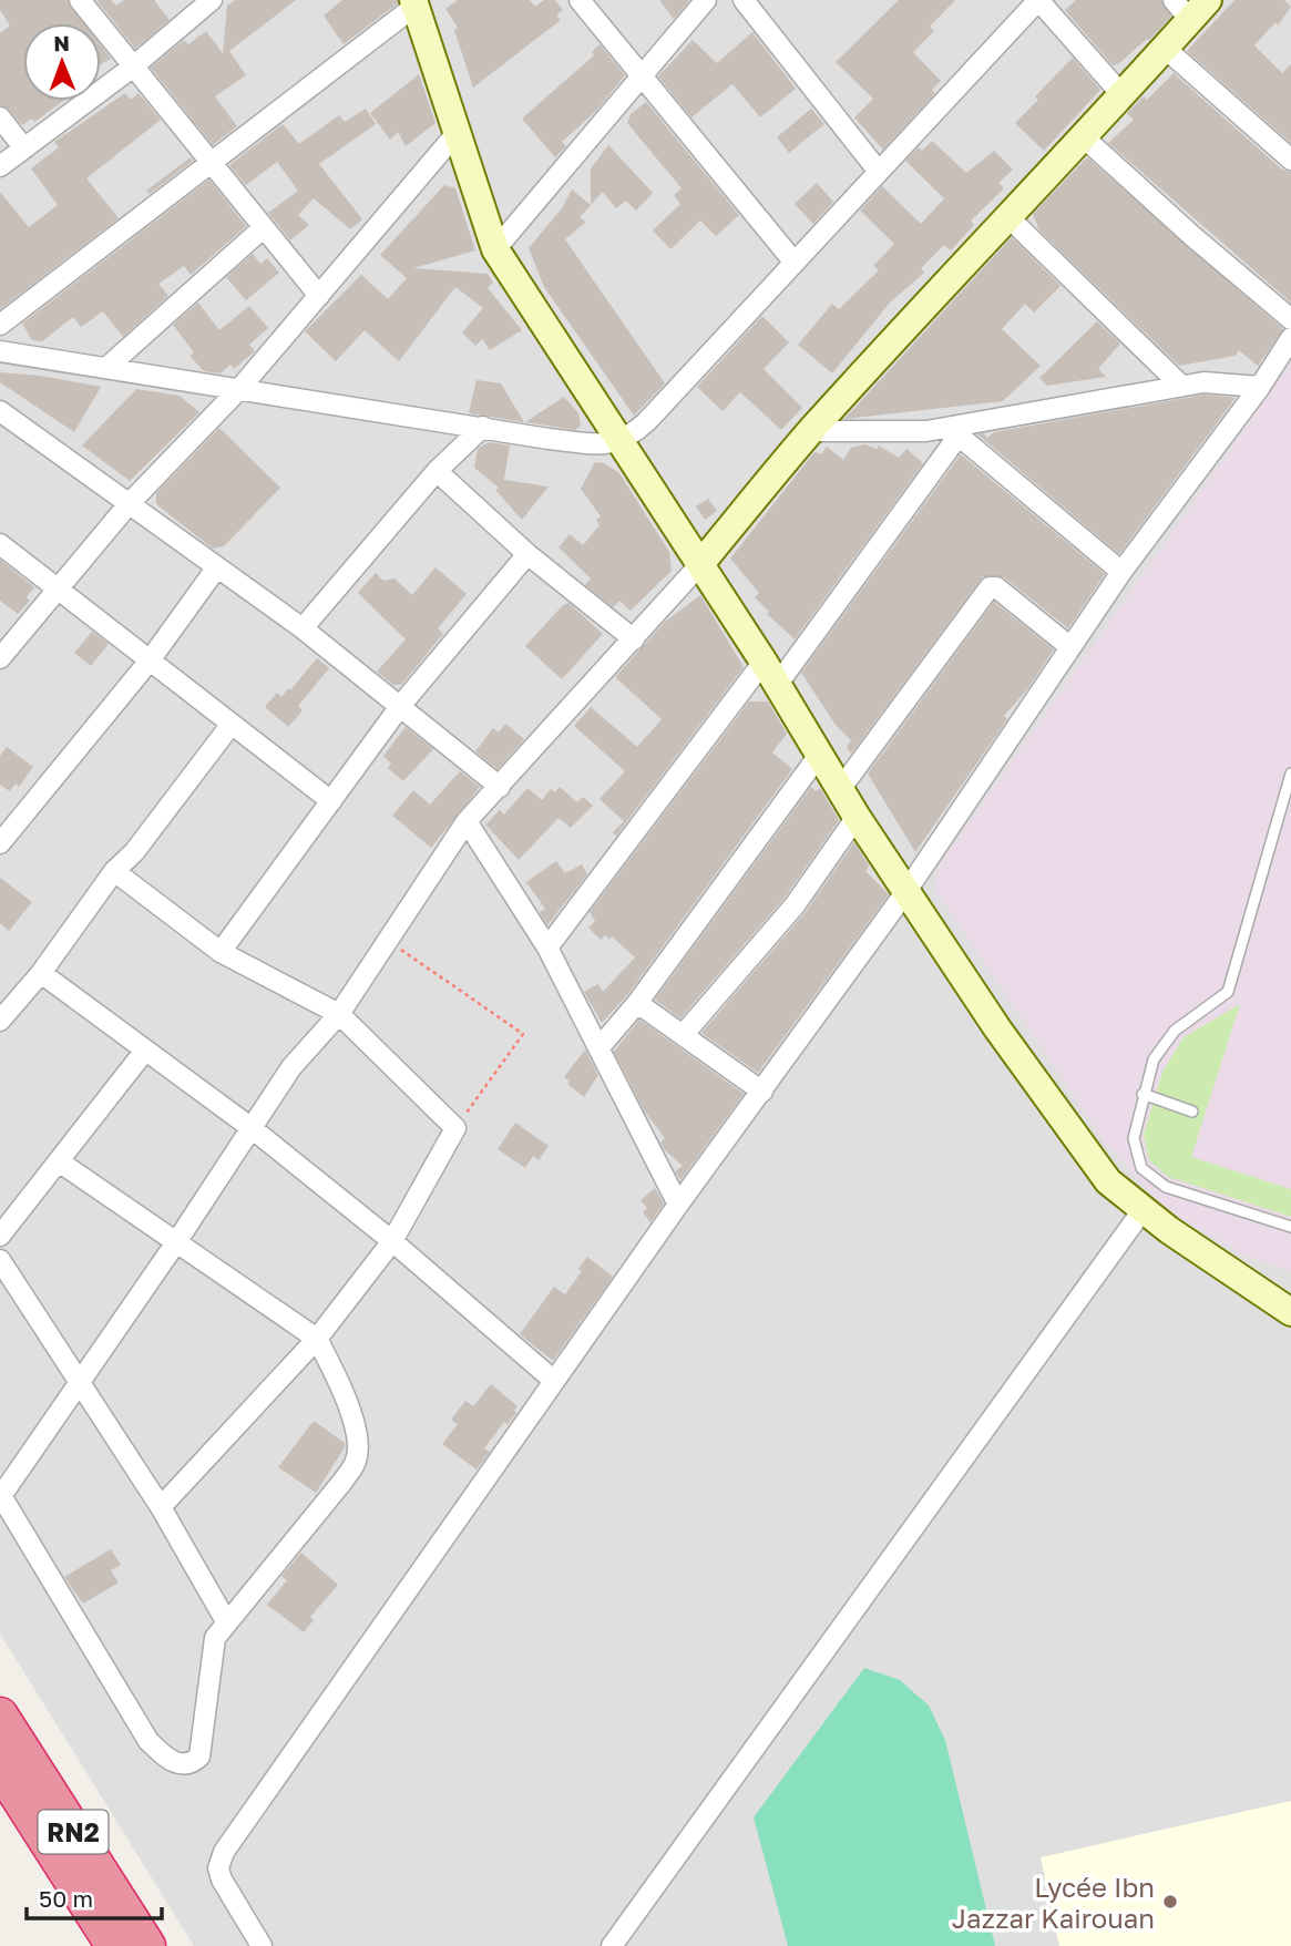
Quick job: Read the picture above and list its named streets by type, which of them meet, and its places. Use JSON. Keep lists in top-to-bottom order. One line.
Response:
{"streets":{"highway":["RN2"]},"places":["Lycée Ibn Jazzar Kairouan"],"scale_bar":"50 m","north":"top"}
